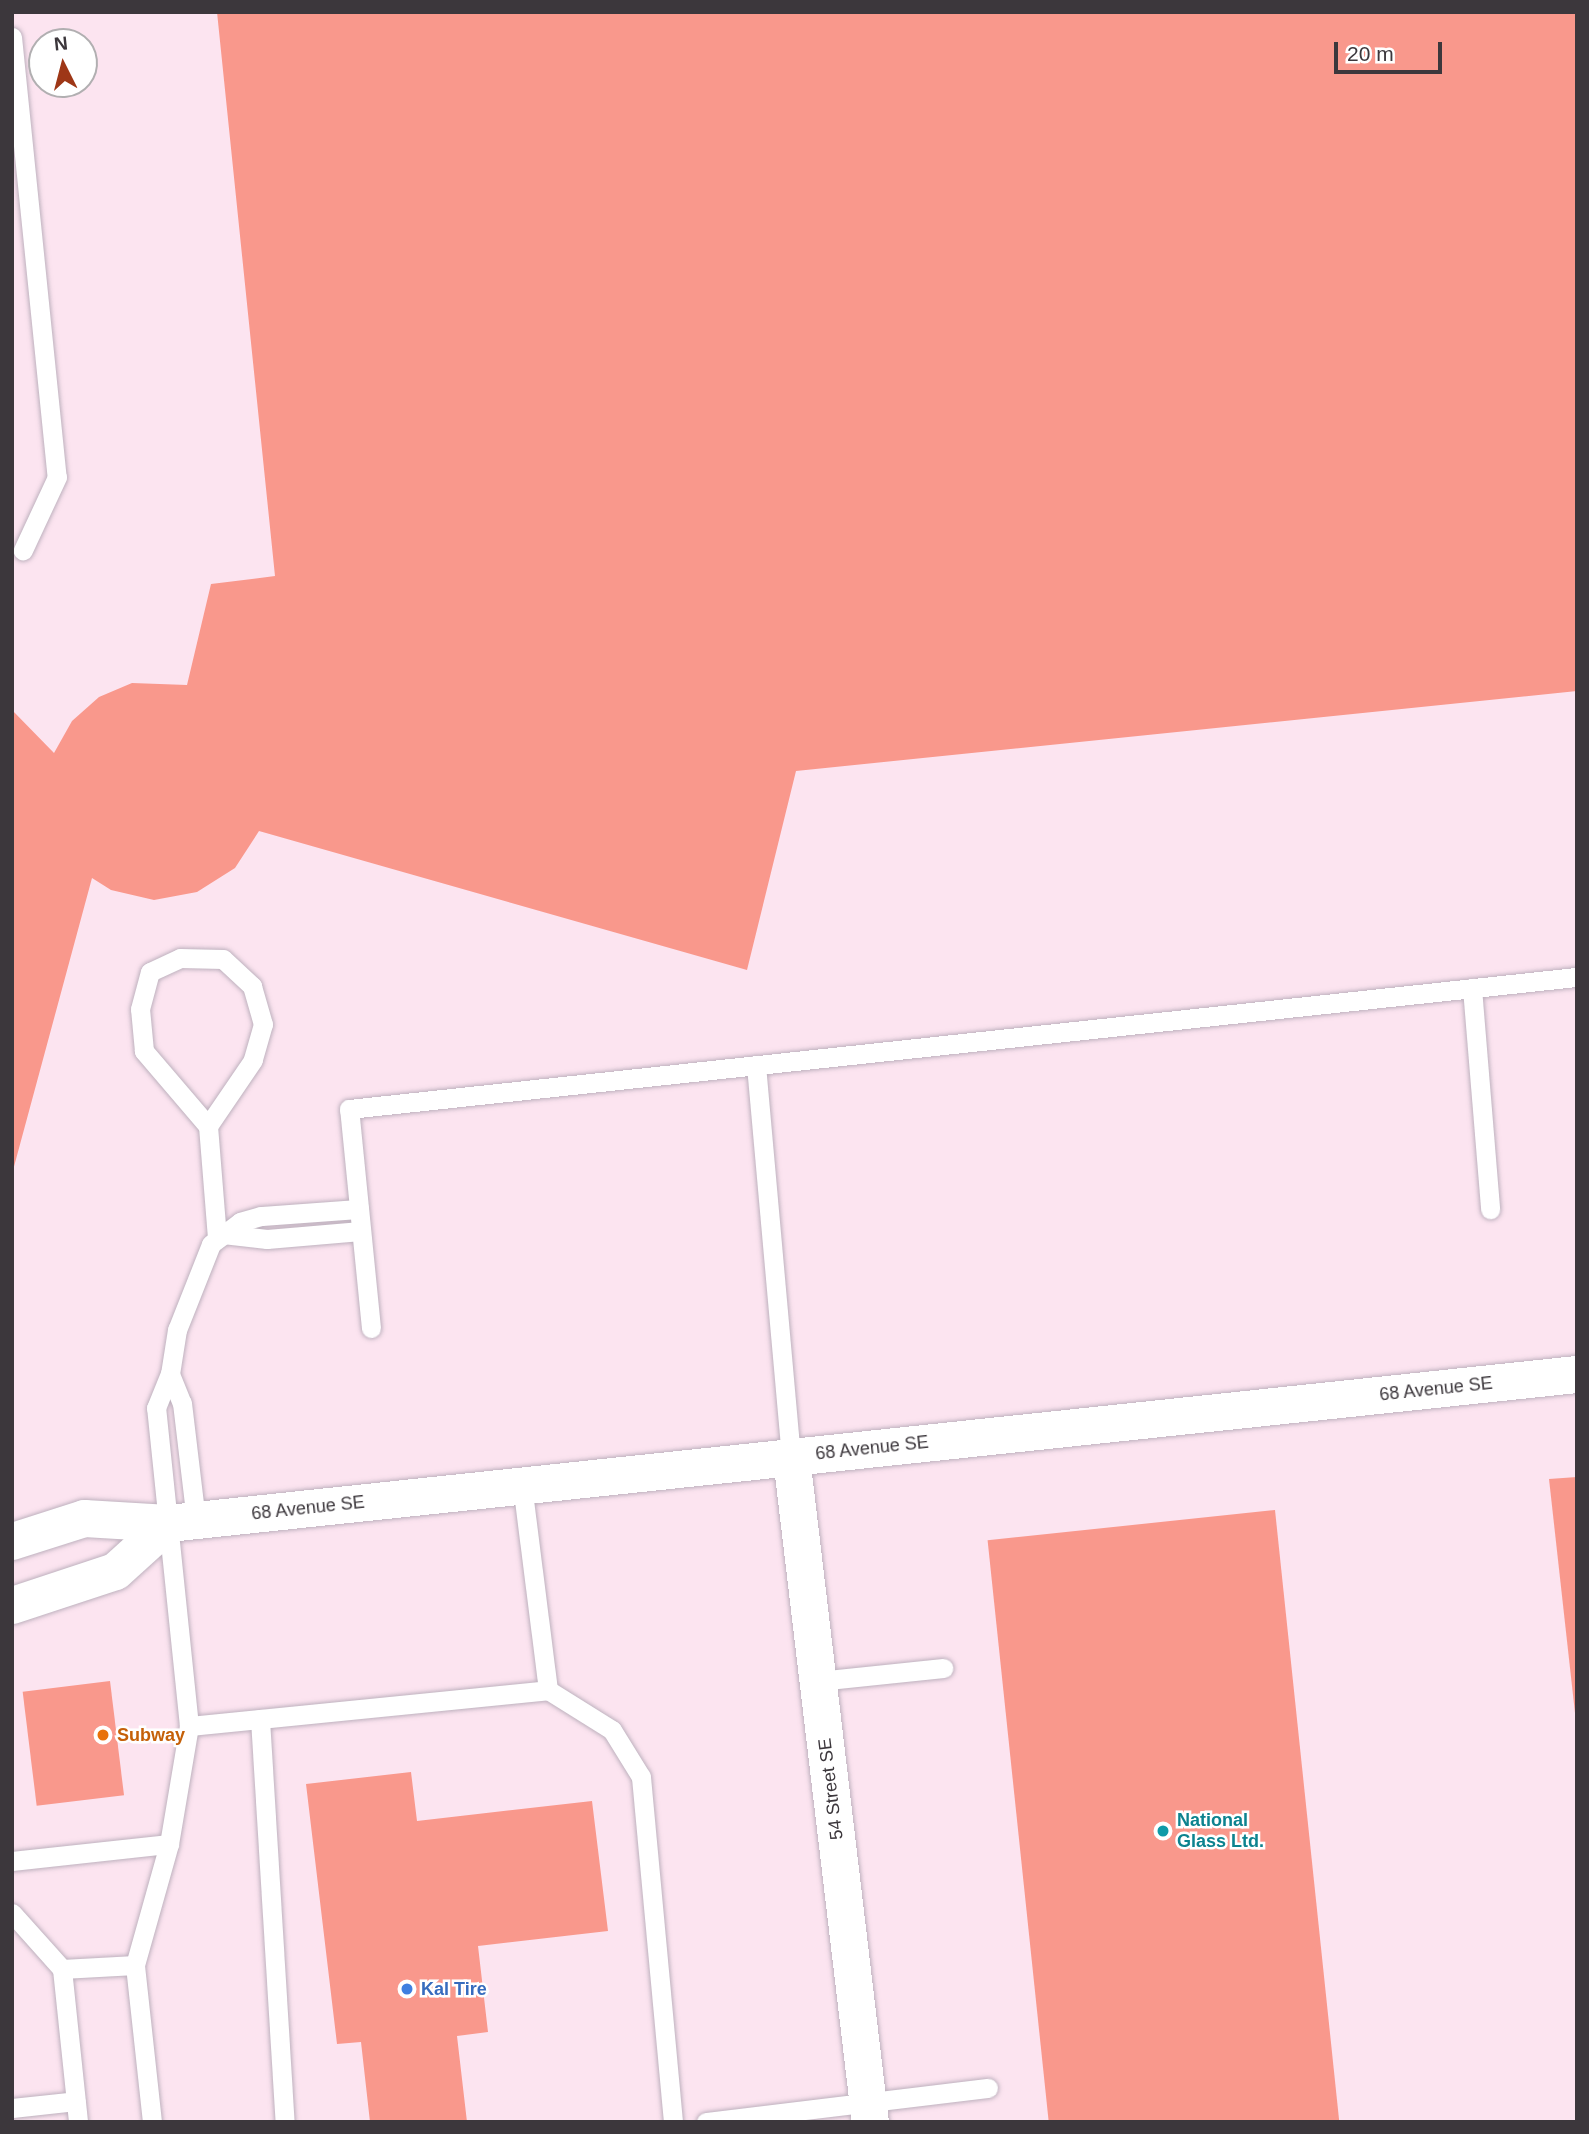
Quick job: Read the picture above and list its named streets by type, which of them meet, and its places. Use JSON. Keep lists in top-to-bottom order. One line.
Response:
{"streets":{"street":["68 Avenue SE","54 Street SE"]},"crossings":[["68 Avenue SE","54 Street SE"]],"places":["Subway","National Glass Ltd.","Kal Tire"],"scale_bar":"20 m","north":"top"}
